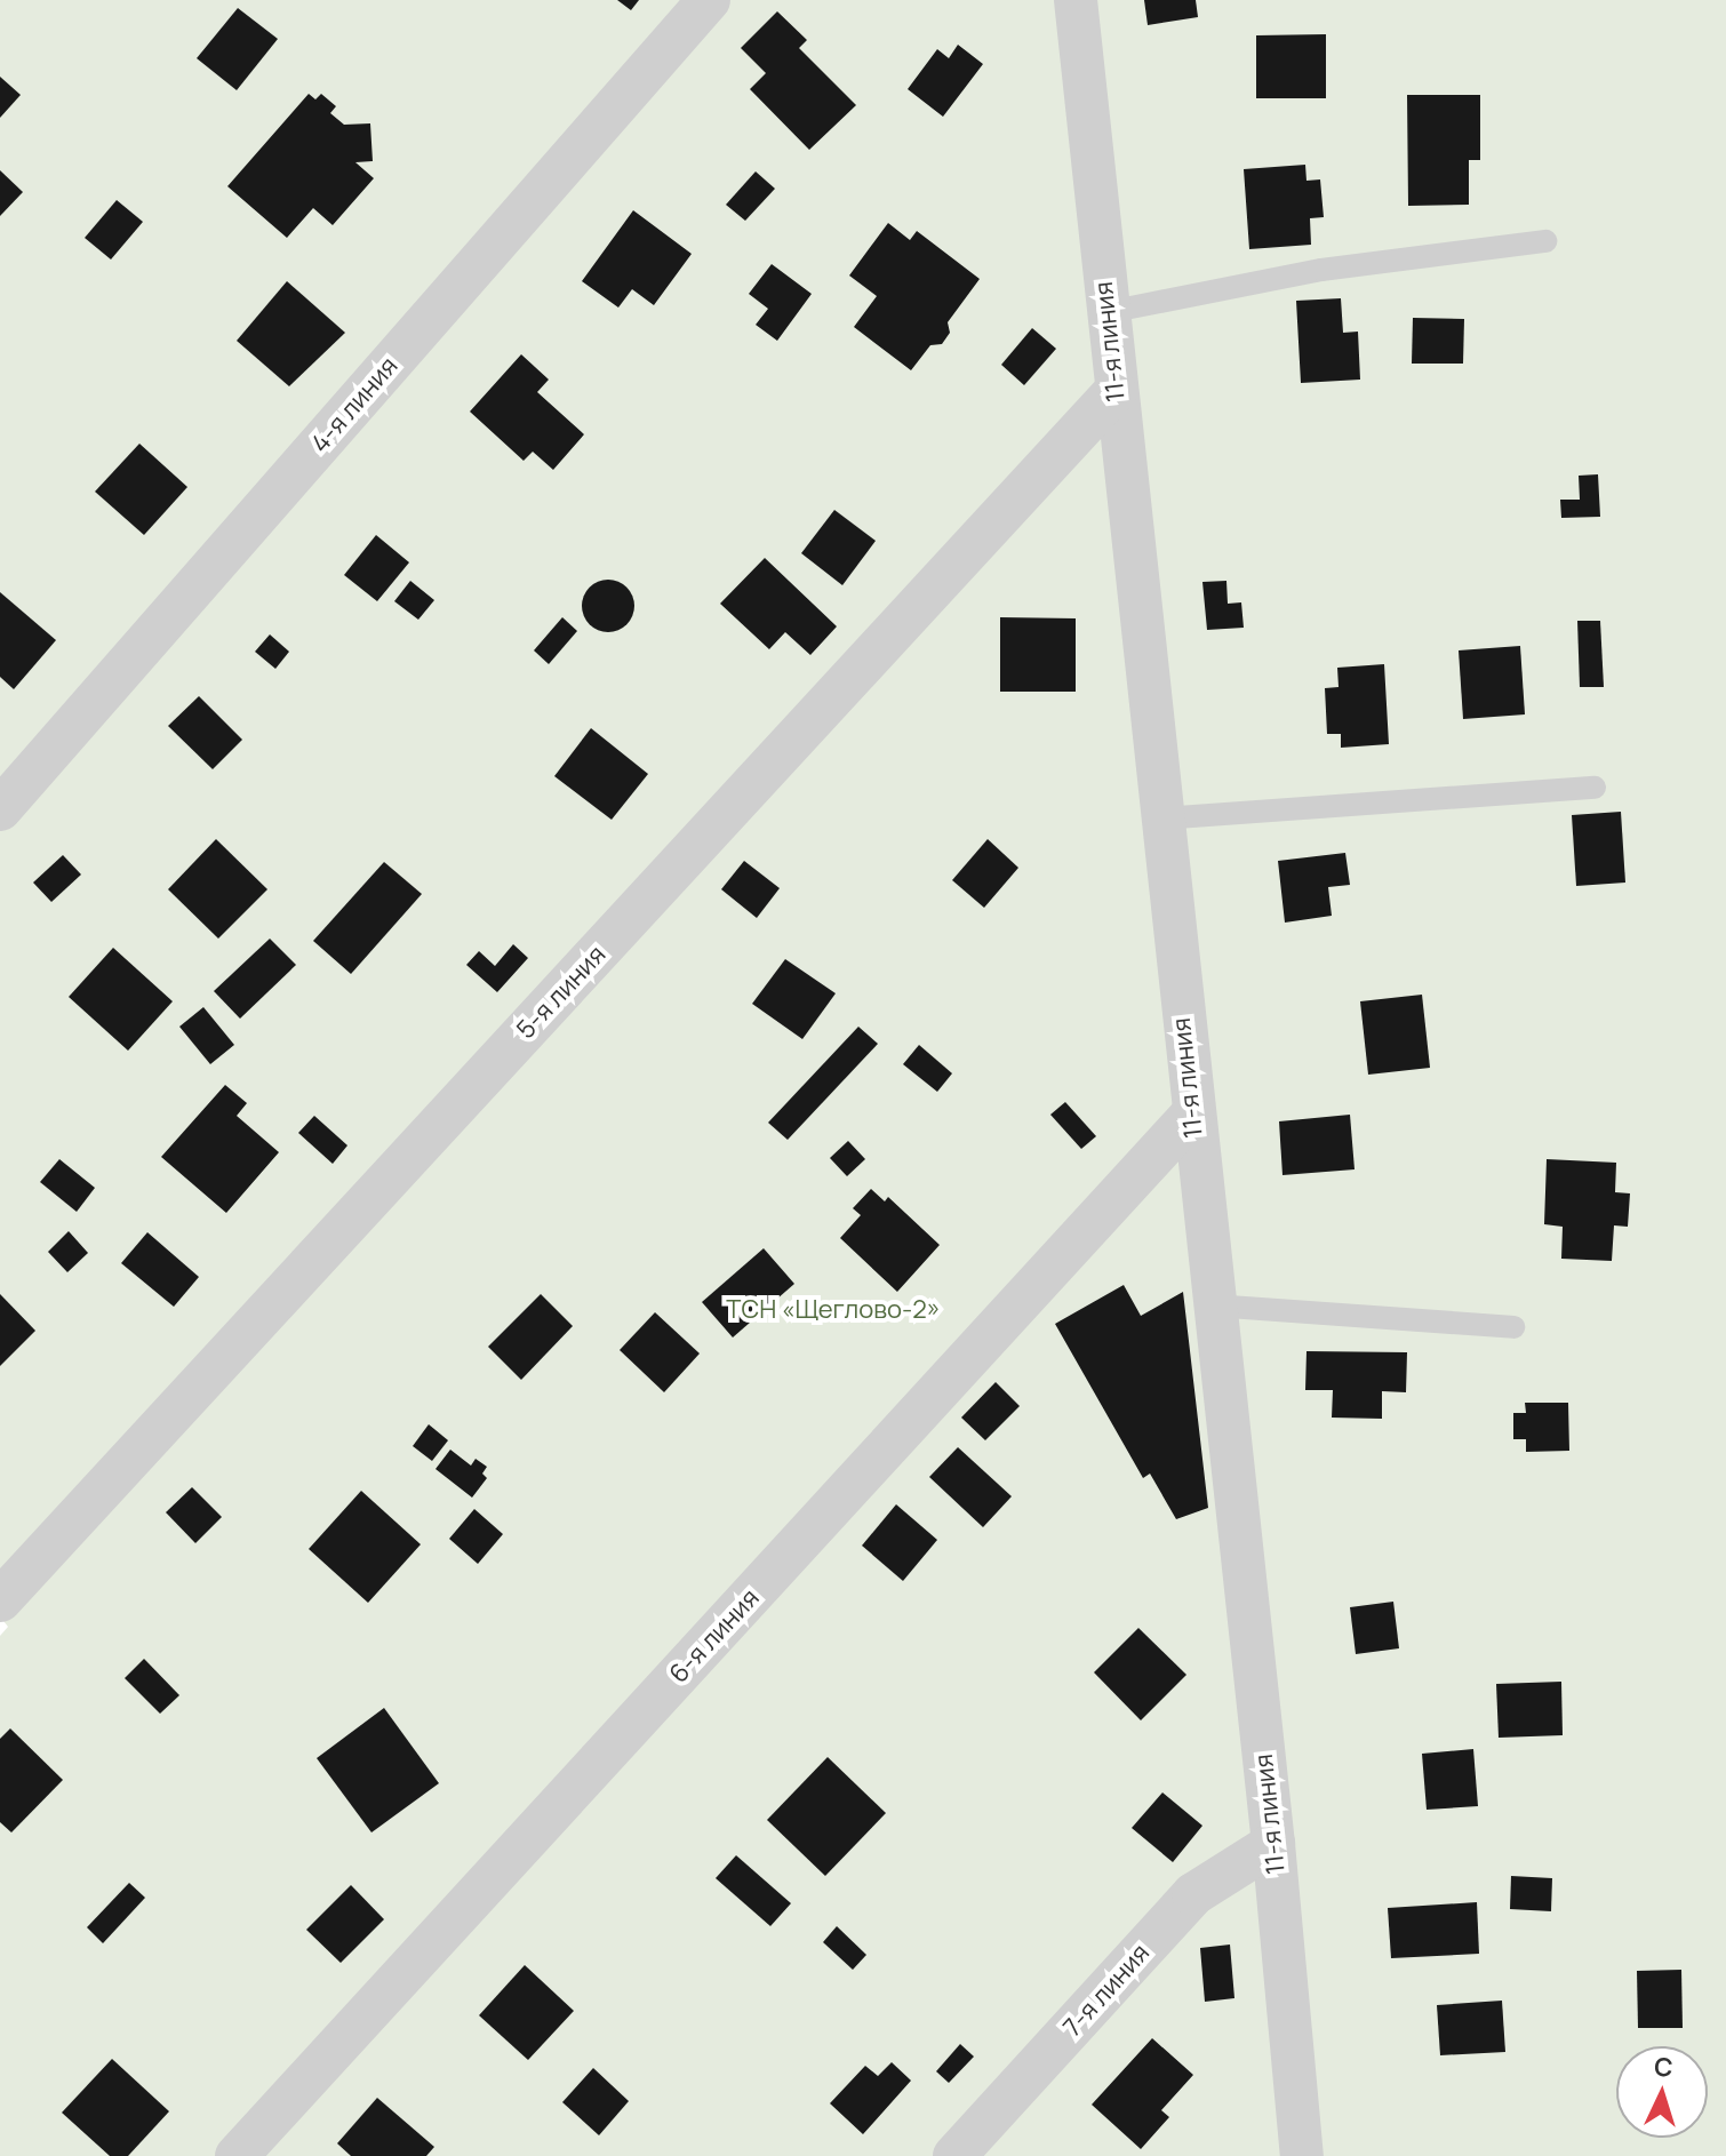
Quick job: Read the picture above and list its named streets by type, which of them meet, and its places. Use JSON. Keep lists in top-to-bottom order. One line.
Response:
{"streets":{"street":["11-я линия","4-я линия","5-я линия","6-я линия","7-я линия"]},"crossings":[["11-я линия","5-я линия"],["11-я линия","6-я линия"],["11-я линия","7-я линия"]],"parks":["ТСН «Щеглово-2»"],"north":"top"}
